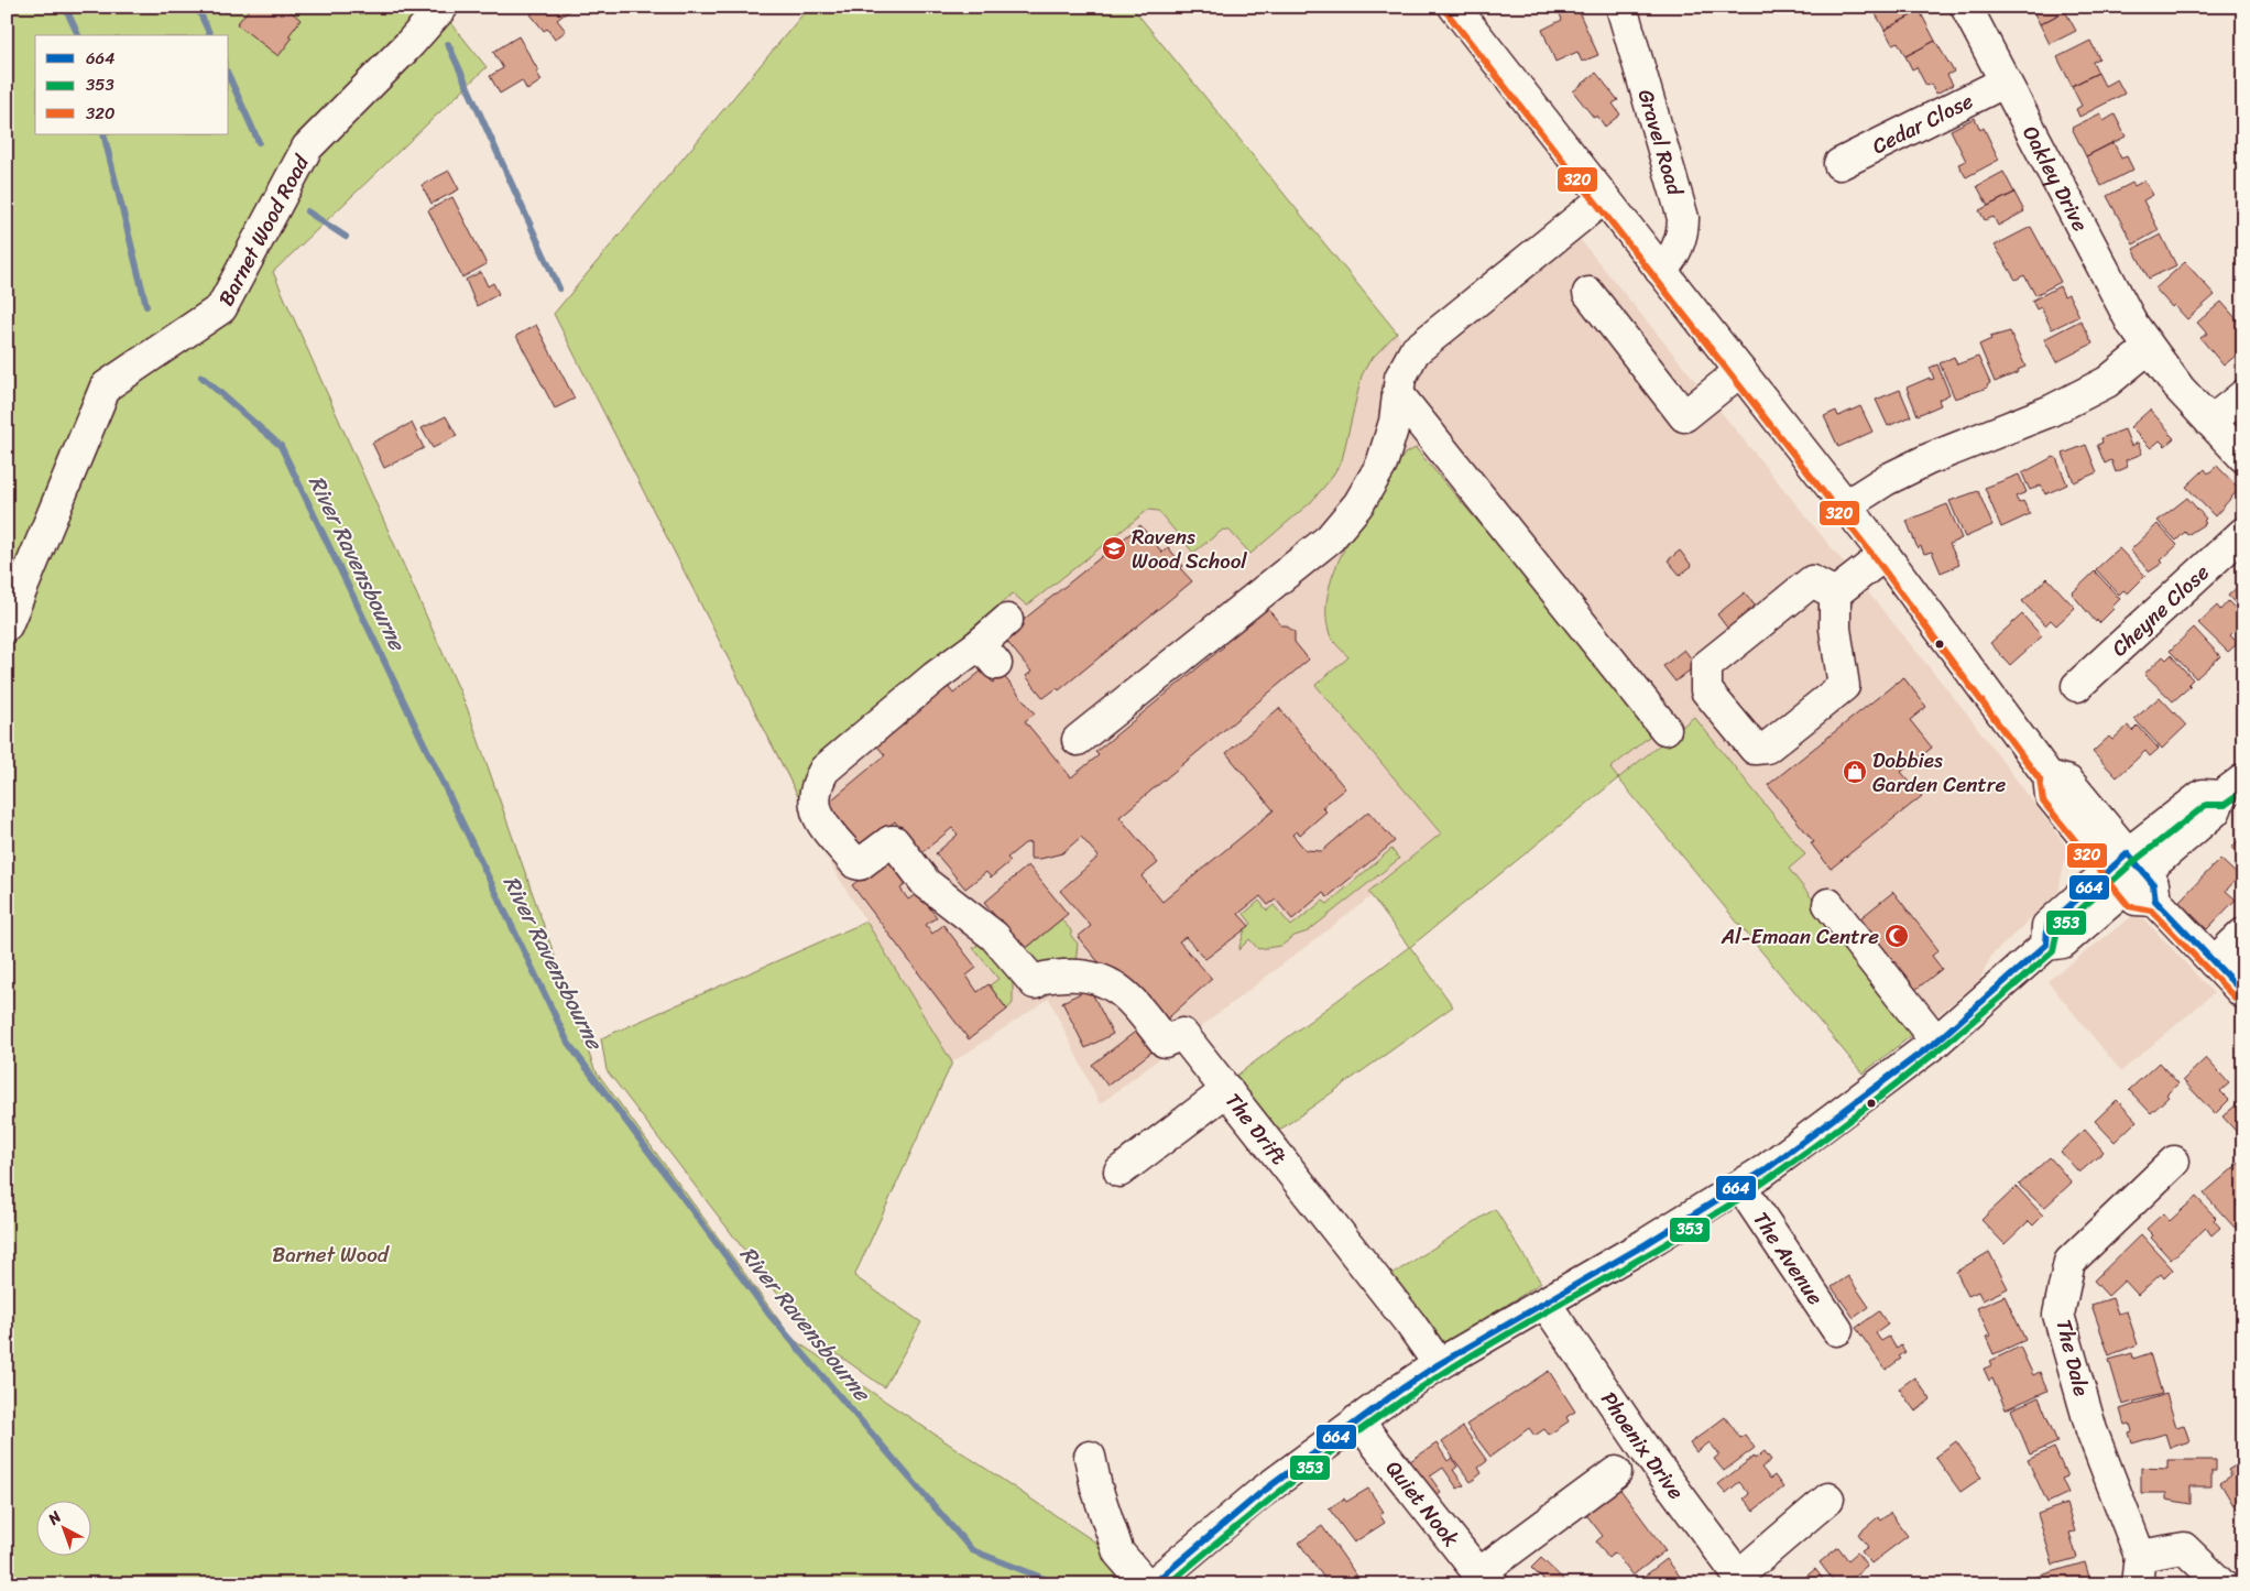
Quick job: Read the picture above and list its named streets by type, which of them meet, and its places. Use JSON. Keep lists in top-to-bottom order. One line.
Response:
{"streets":{"main road":["Cedar Close","Gravel Road","Oakley Drive","Barnet Wood Road","Cheyne Close","The Drift","The Avenue","The Dale","Phoenix Drive","Quiet Nook"]},"crossings":[["Cedar Close","Oakley Drive"]],"water":["River Ravensbourne"],"parks":["Barnet Wood"],"places":{"school or university":["Ravens Wood School"],"shop":["Dobbies Garden Centre"],"mosque":["Al-Emaan Centre"]},"lines":["transit line 320","transit line 353","transit line 664"],"legend":["664","353","320"],"north":"top left"}
